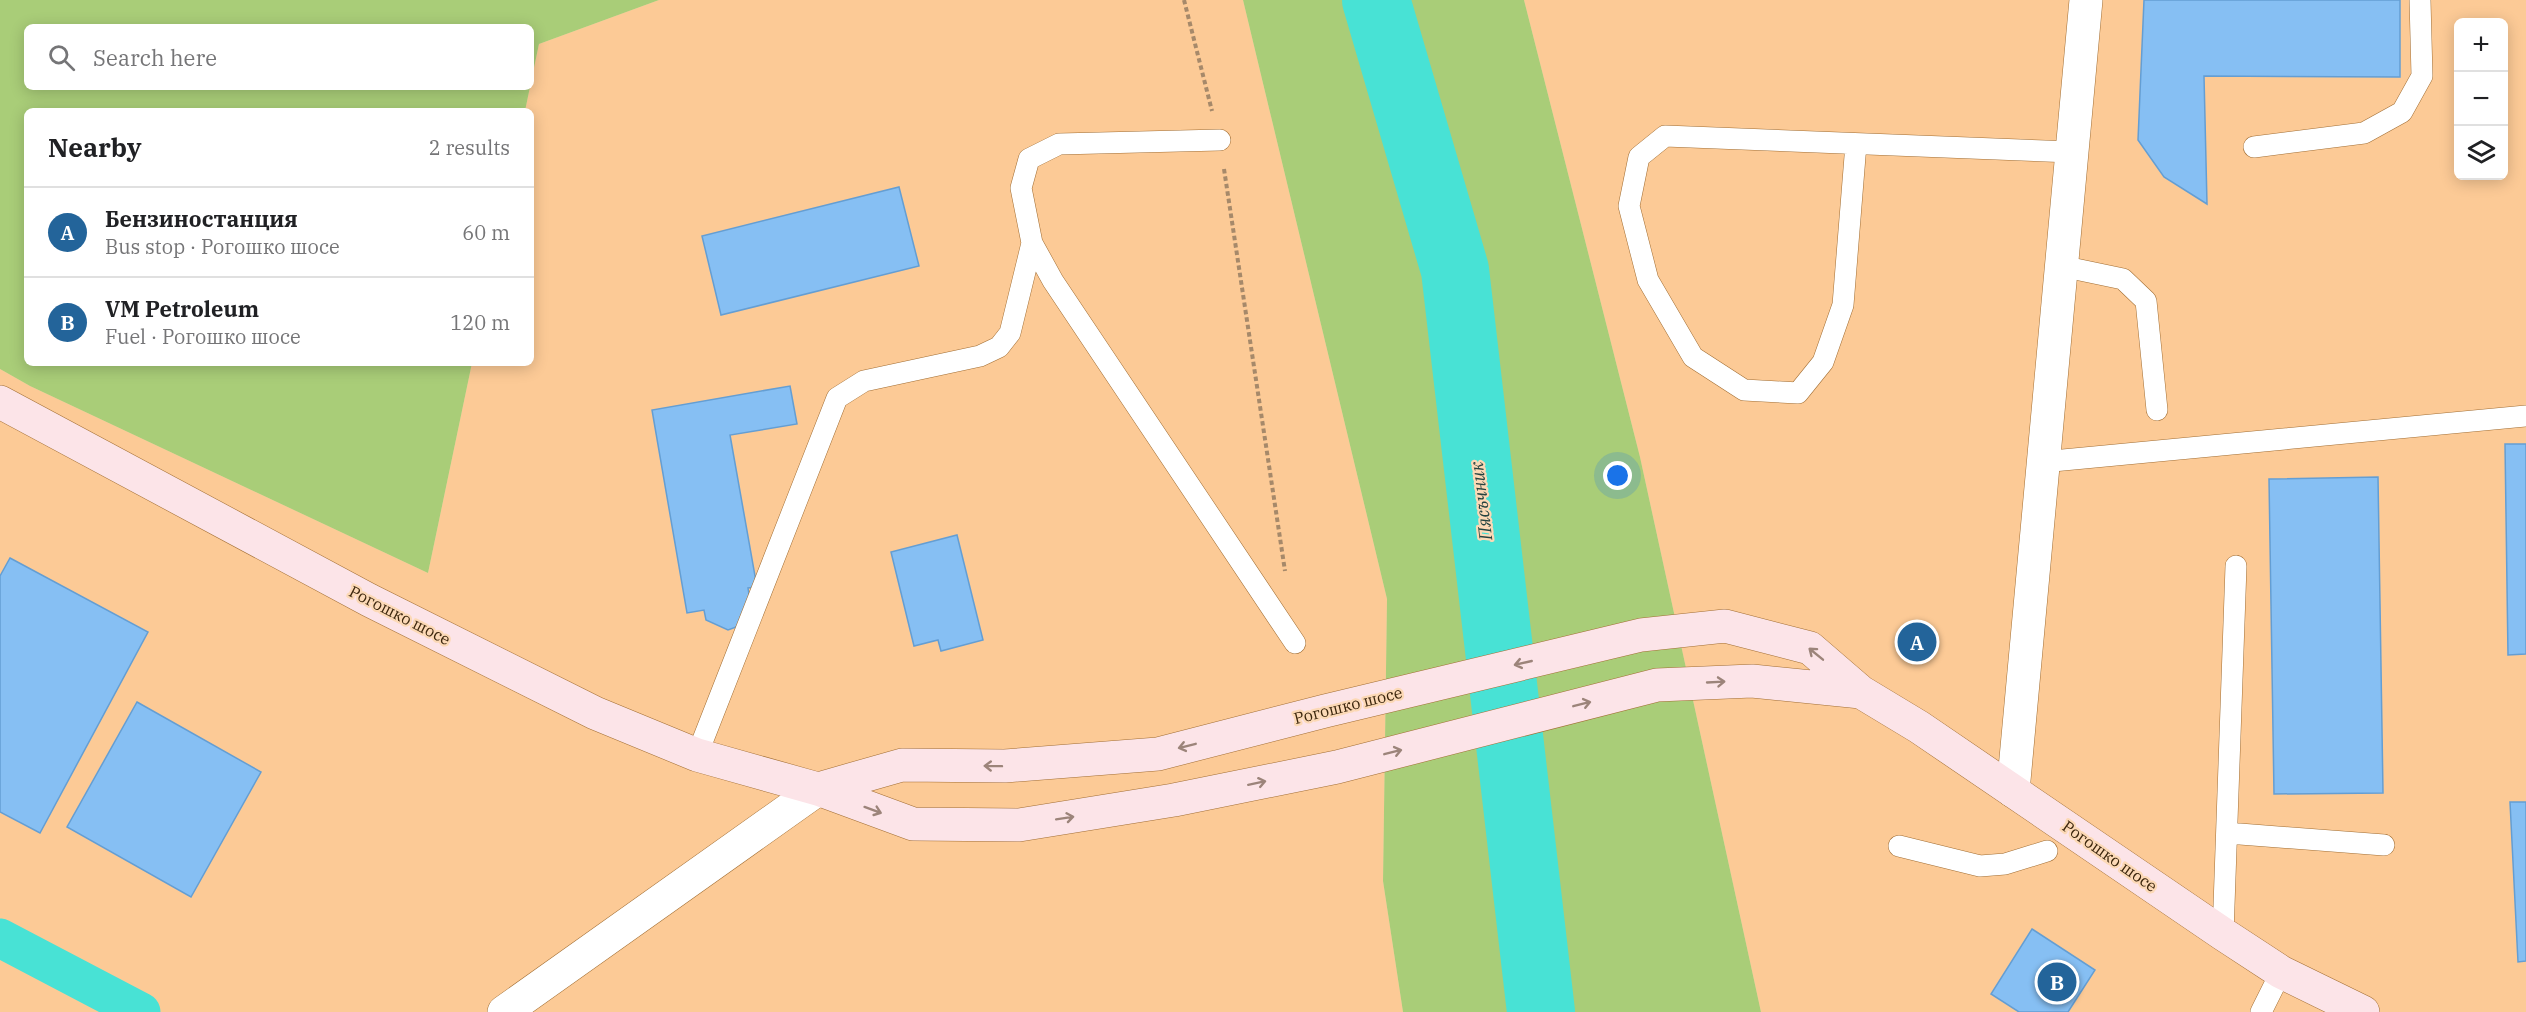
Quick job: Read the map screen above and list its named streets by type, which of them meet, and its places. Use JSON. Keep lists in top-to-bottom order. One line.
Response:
{"streets":{"main road":["Рогошко шосе"]},"water":["Пясъчник"],"page":{"map_buttons":["+","−"],"search":"Search here","heading":["Nearby","2 results"],"list":[{"mark":"A","name":"Бензиностанция","note":"Bus stop · Рогошко шосе","value":"60 m"},{"mark":"B","name":"VM Petroleum","note":"Fuel · Рогошко шосе","value":"120 m"}],"pins":["A","B"]}}
